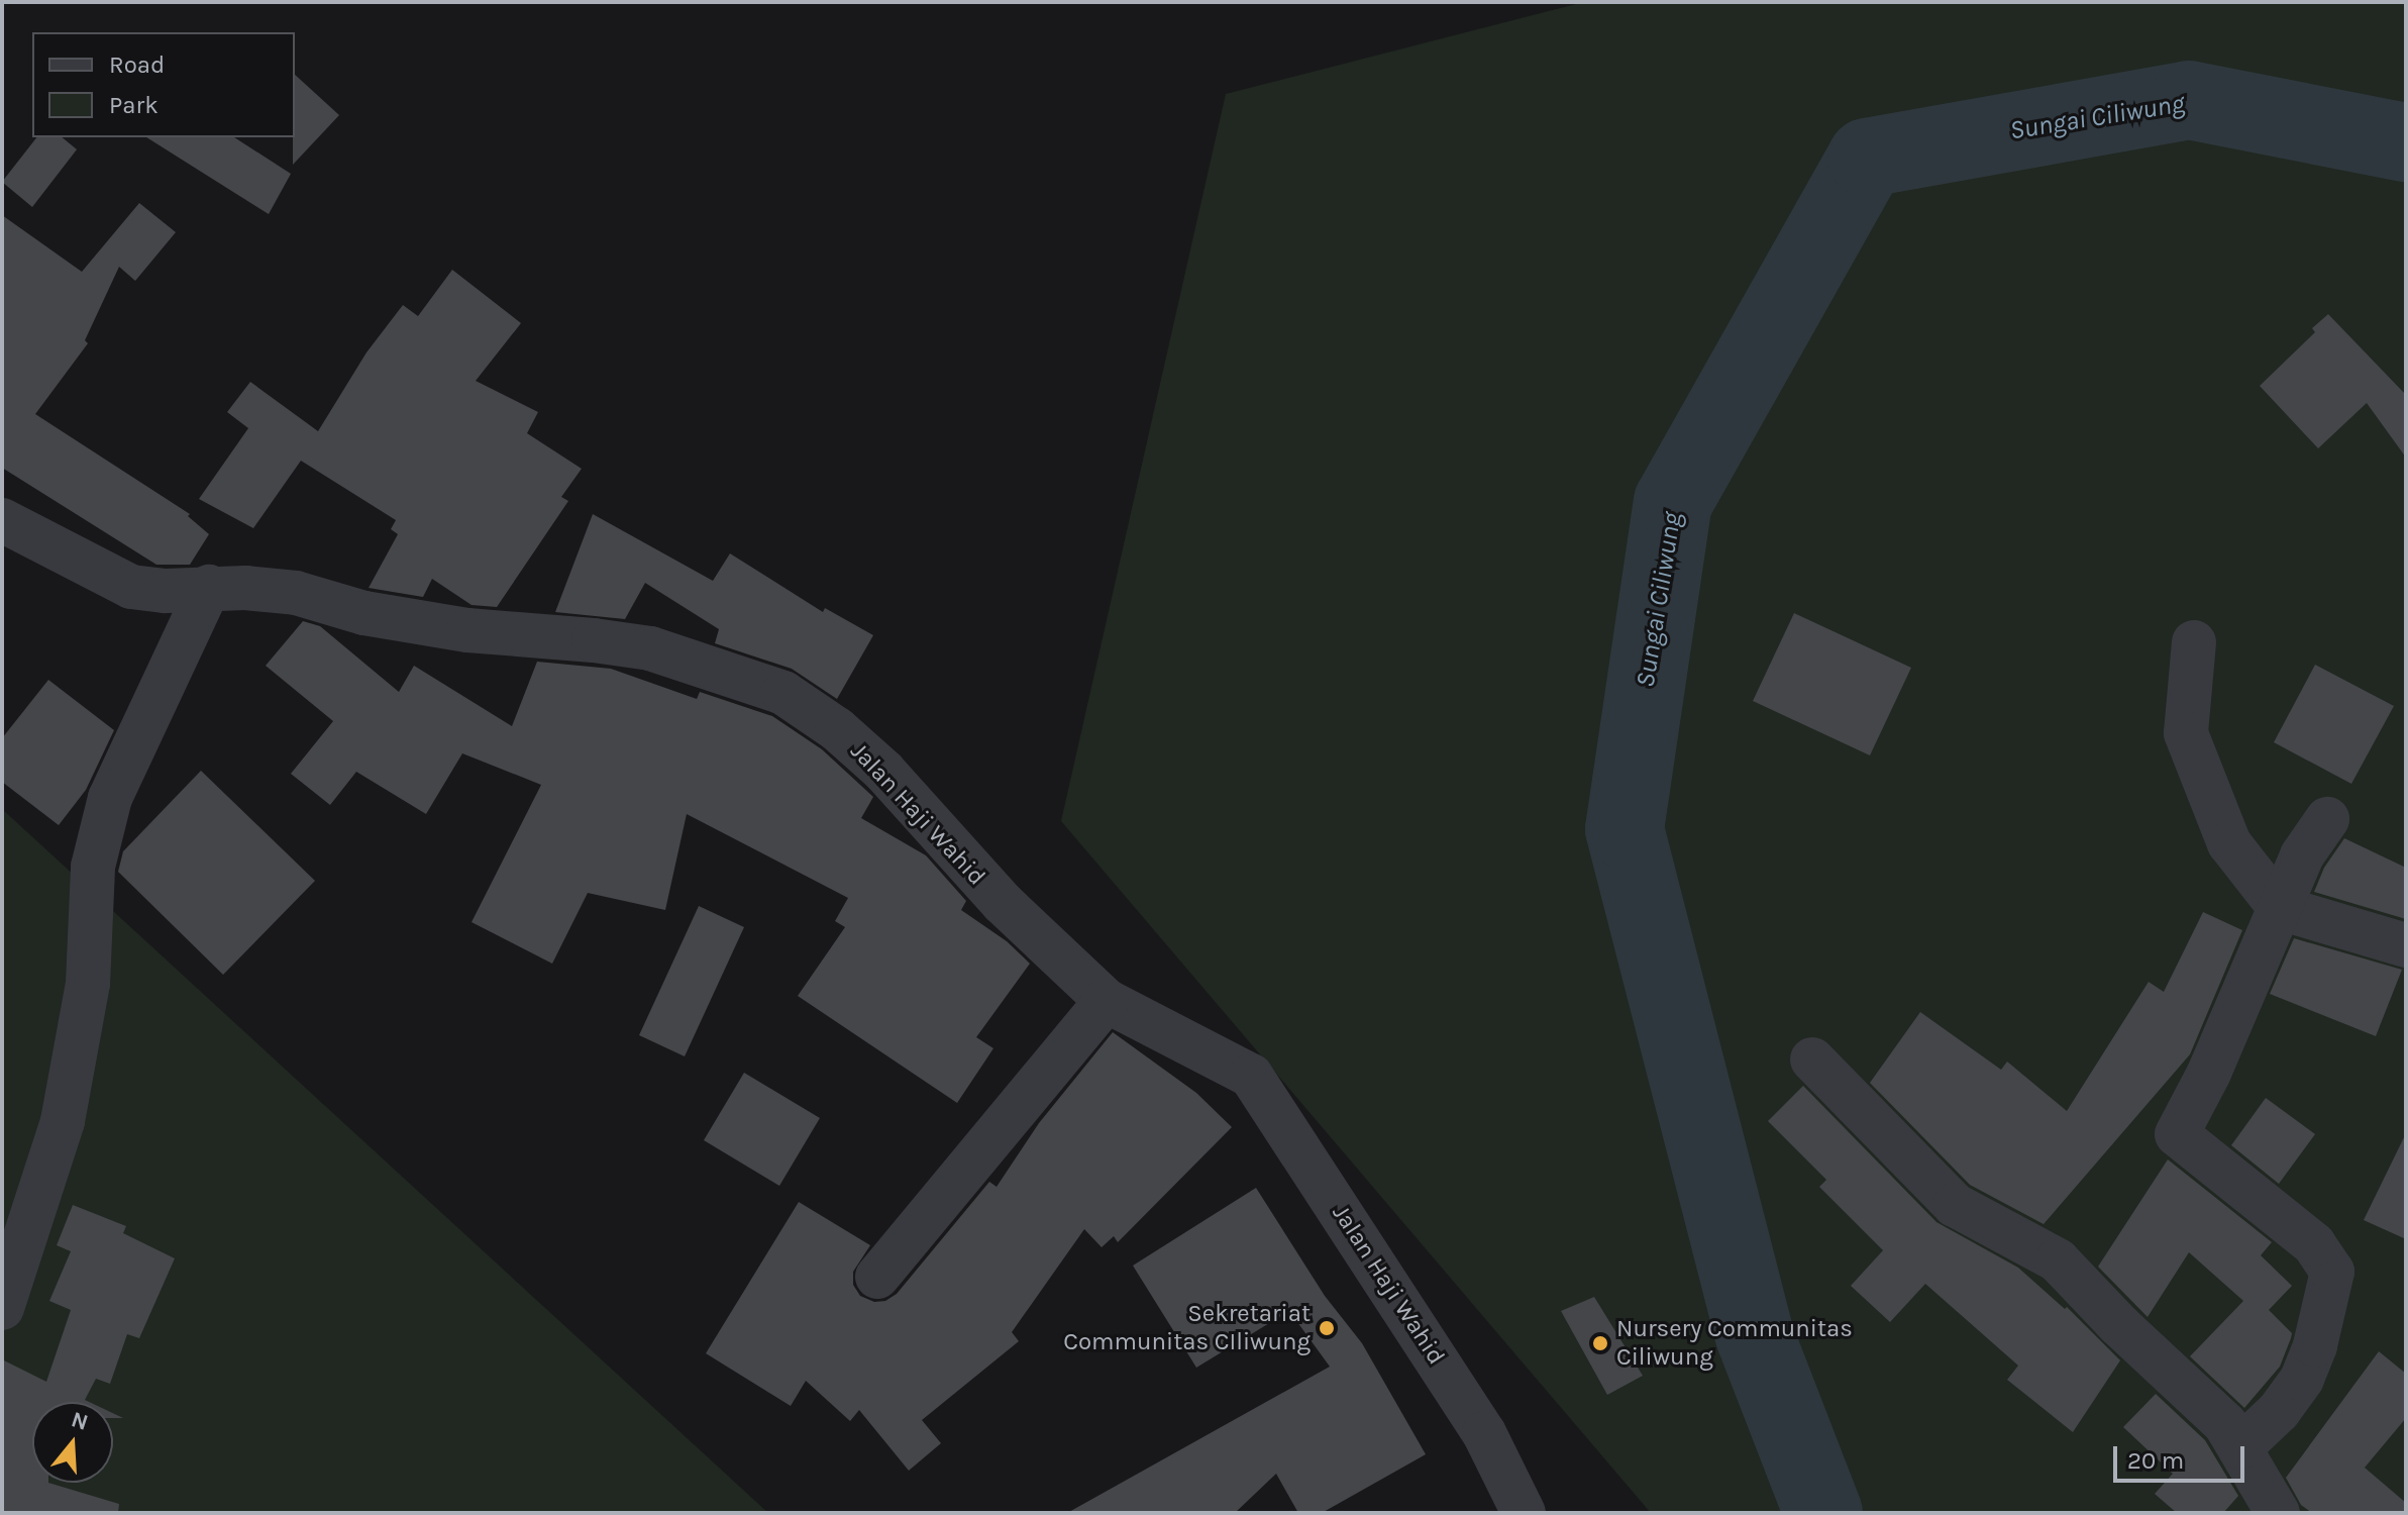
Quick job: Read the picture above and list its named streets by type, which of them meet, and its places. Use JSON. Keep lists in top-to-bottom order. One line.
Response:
{"streets":{"street":["Jalan Haji Wahid"]},"water":["Sungai Ciliwung"],"places":["Sekretariat Communitas CIliwung","Nursery Communitas Ciliwung"],"legend":["Road","Park"],"scale_bar":"20 m","north":"top"}
